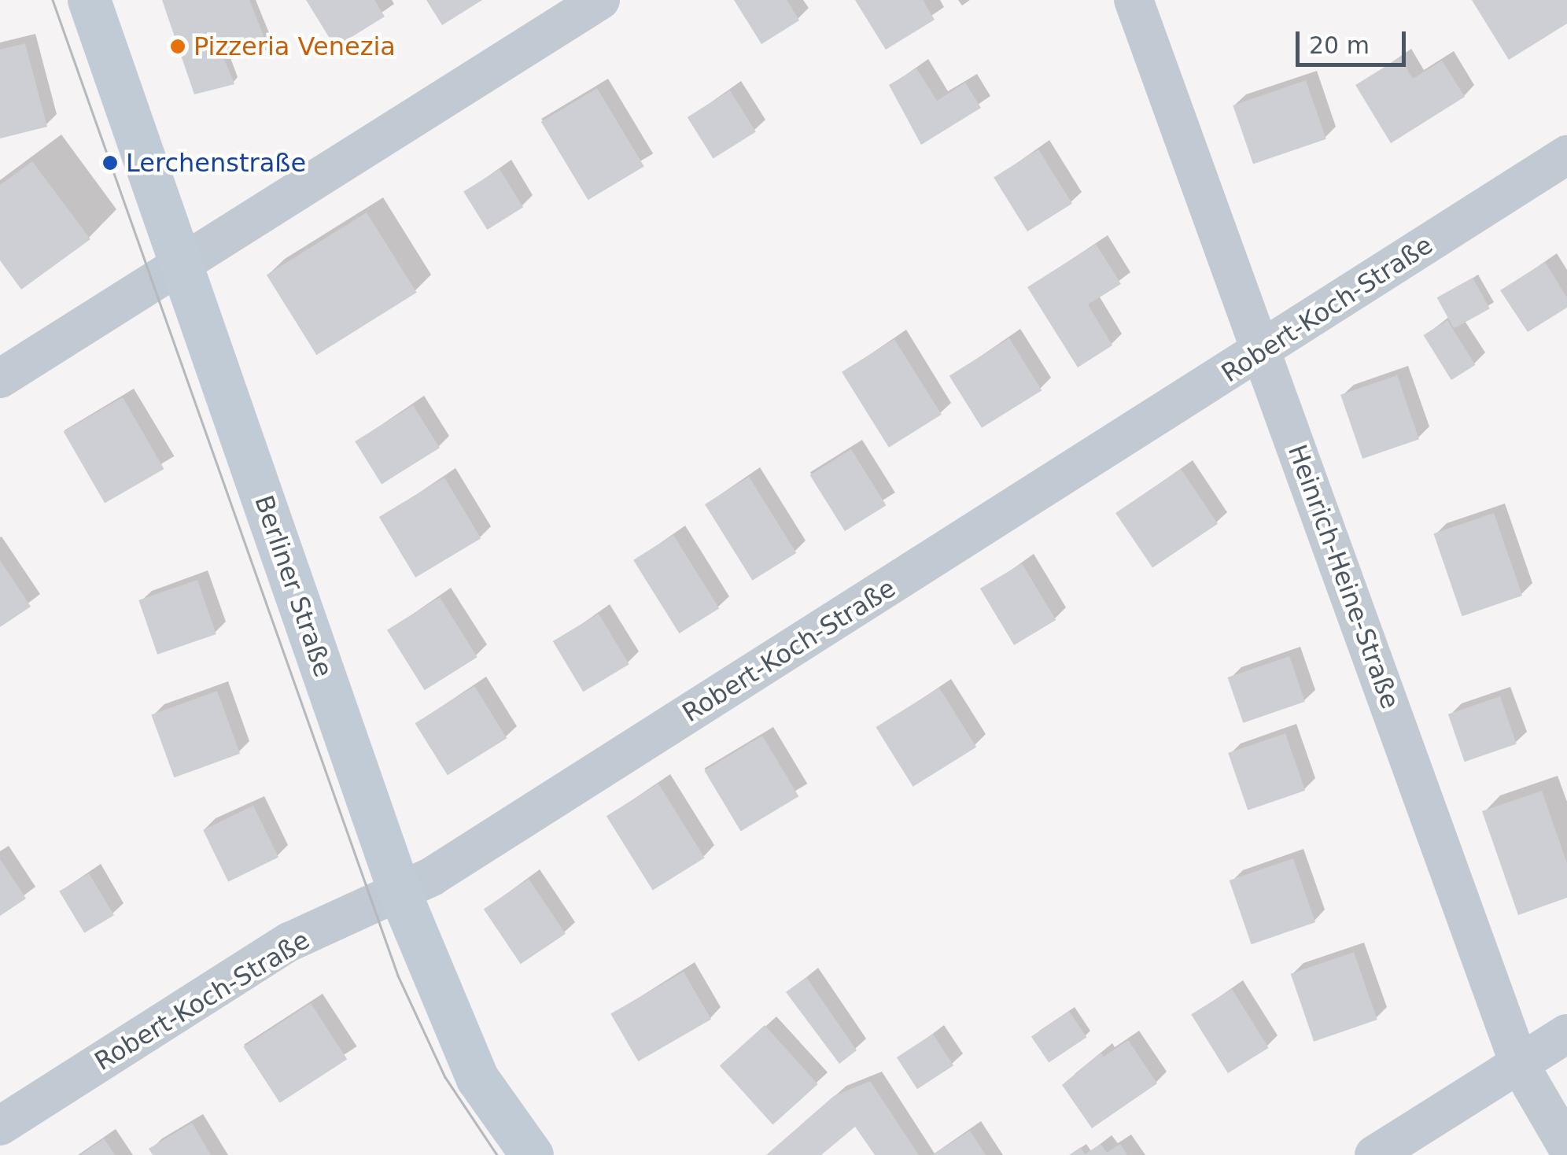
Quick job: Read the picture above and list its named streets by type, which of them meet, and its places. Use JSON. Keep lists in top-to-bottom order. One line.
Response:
{"streets":{"street":["Robert-Koch-Straße","Heinrich-Heine-Straße","Berliner Straße"]},"crossings":[["Robert-Koch-Straße","Heinrich-Heine-Straße"],["Robert-Koch-Straße","Berliner Straße"]],"places":["Pizzeria Venezia","Lerchenstraße"],"scale_bar":"20 m"}
